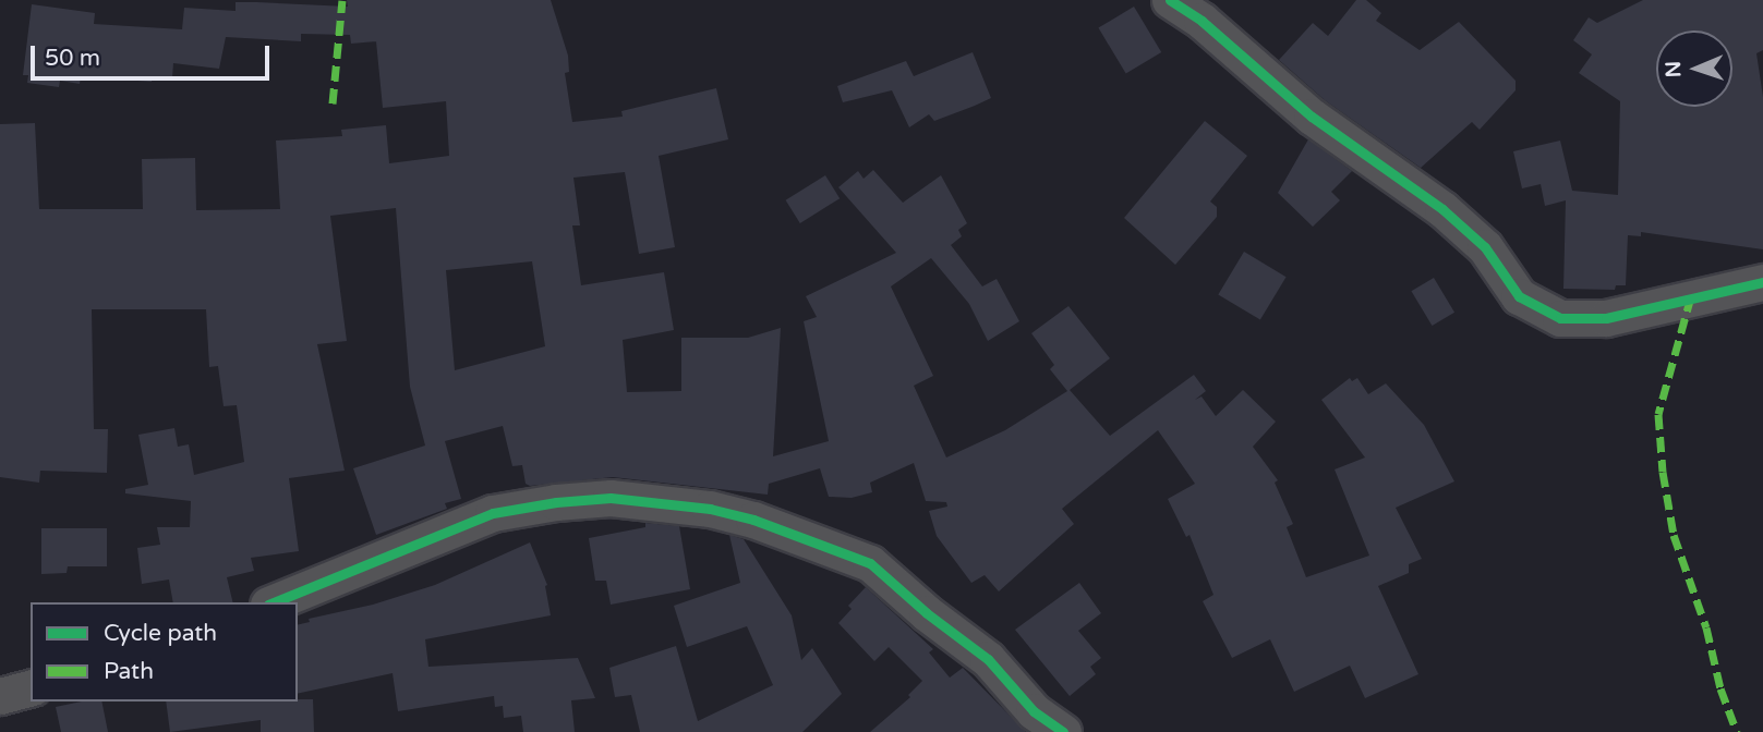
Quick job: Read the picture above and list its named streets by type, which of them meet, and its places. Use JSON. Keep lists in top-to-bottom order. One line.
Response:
{"legend":["Cycle path","Path"],"scale_bar":"50 m","north":"left"}
